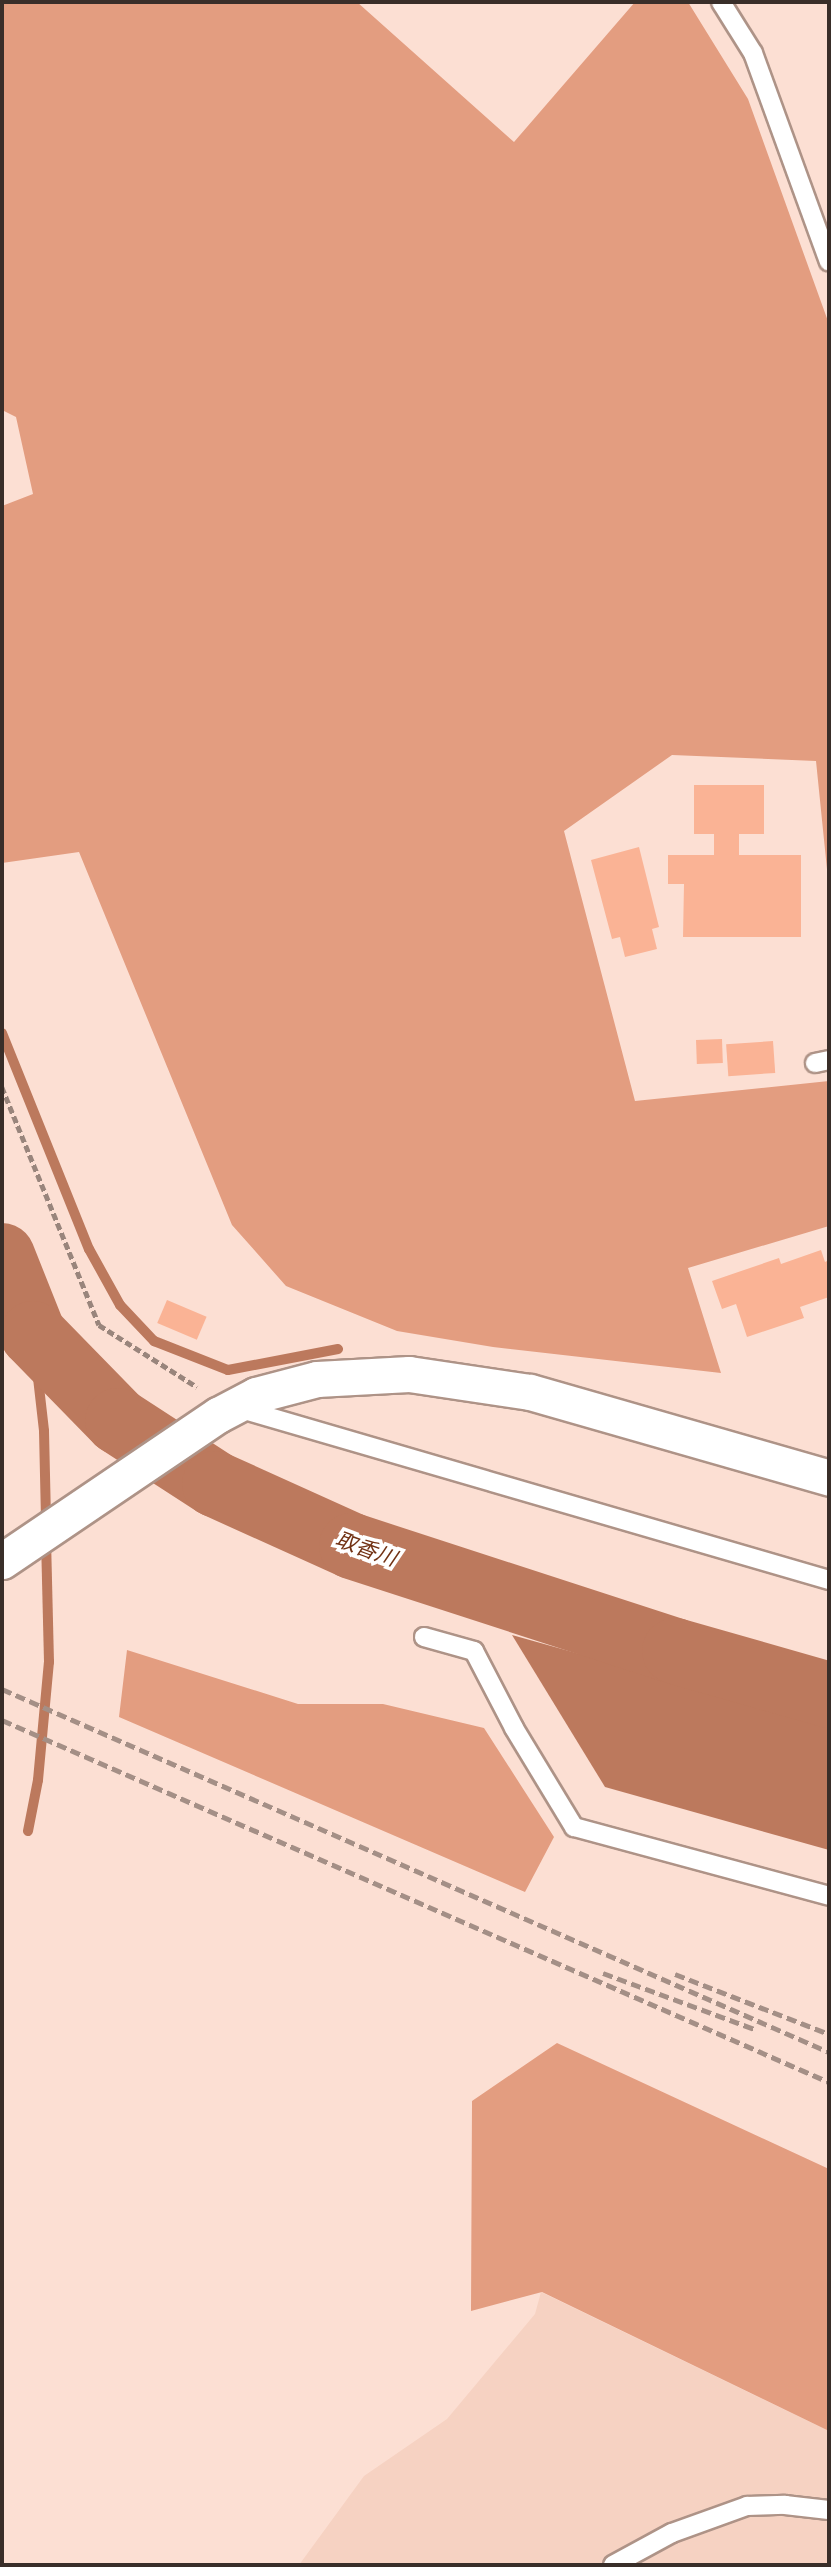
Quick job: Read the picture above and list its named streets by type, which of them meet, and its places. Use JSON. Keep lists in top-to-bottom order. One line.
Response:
{"water":["取香川"]}
